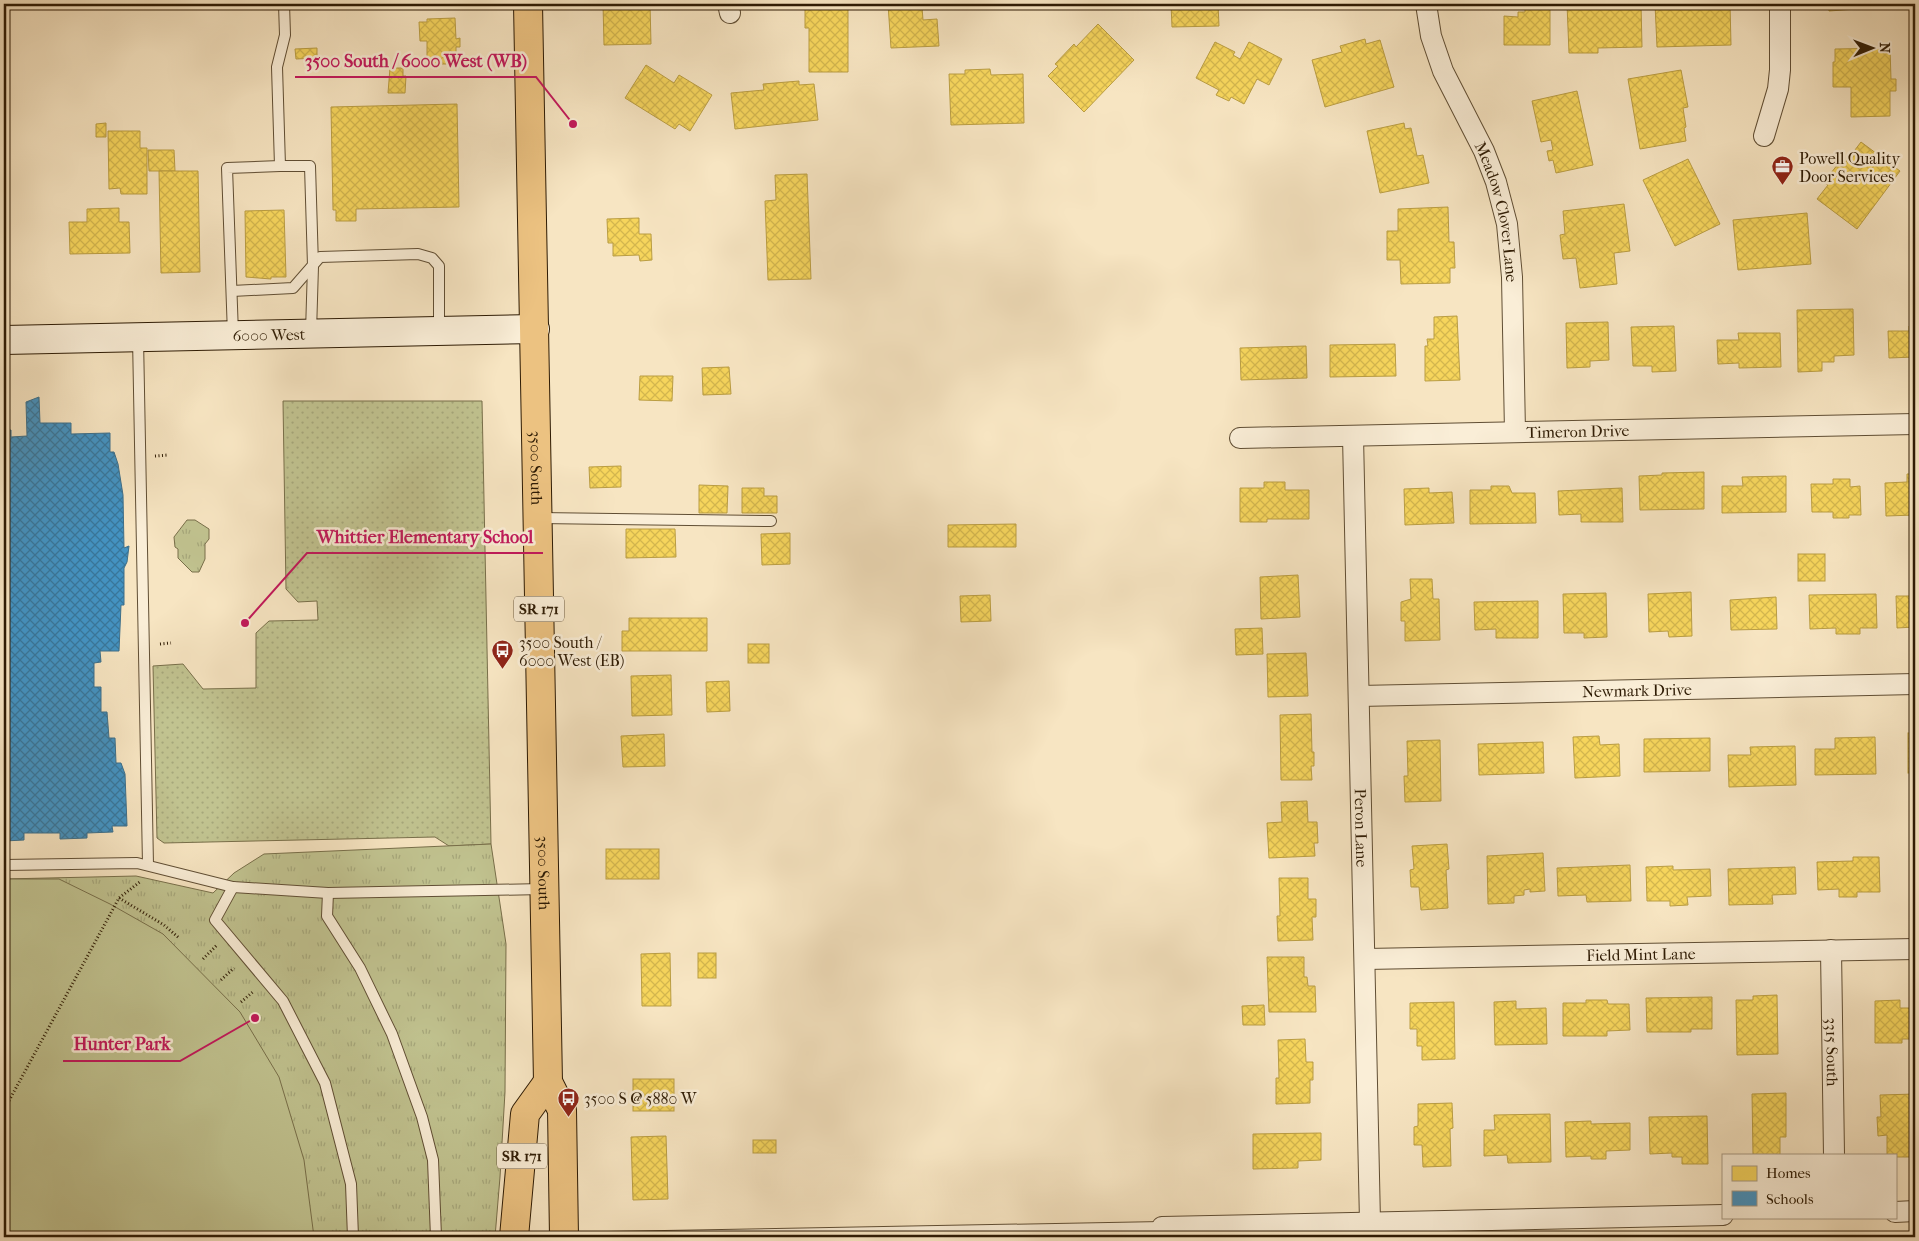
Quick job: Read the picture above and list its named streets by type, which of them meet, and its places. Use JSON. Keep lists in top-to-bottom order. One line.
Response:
{"streets":{"main road":["3500 South","SR 171"],"street":["Meadow Clover Lane","6000 West","Timeron Drive","Newmark Drive","Peron Lane","Field Mint Lane","3315 South"]},"crossings":[["Meadow Clover Lane","Timeron Drive"],["6000 West","3500 South"],["Timeron Drive","Peron Lane"],["3500 South","SR 171"],["Newmark Drive","Peron Lane"],["Peron Lane","Field Mint Lane"],["Field Mint Lane","3315 South"]],"places":{"other":["3500 South / 6000 West (WB)","Whittier Elementary School","Hunter Park"],"office":["Powell Quality Door Services"],"bus stop":["3500 South / 6000 West (EB)","3500 S @ 5880 W"]},"legend":["Homes","Schools"],"north":"right"}
